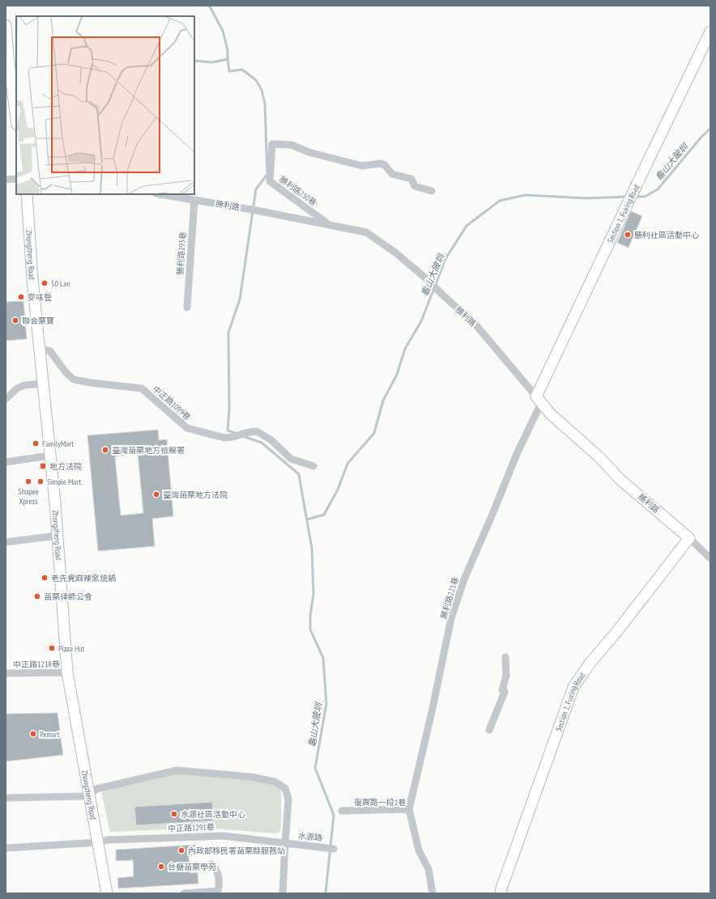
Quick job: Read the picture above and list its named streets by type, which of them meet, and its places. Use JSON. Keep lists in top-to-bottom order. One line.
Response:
{"streets":{"street":["勝利路250巷","勝利路","Section 1, Fuxing Road","勝利路293巷","Zhongzheng Road","中正路1099巷","勝利路221巷","中正路1218巷","復興路一段1巷","中正路1291巷","水源路"]},"crossings":[["勝利路250巷","勝利路"],["勝利路","Section 1, Fuxing Road"],["勝利路","勝利路293巷"],["勝利路","勝利路221巷"],["Section 1, Fuxing Road","勝利路221巷"],["Zhongzheng Road","中正路1099巷"],["Zhongzheng Road","中正路1218巷"],["Zhongzheng Road","中正路1291巷"],["勝利路221巷","復興路一段1巷"],["中正路1291巷","水源路"]],"water":["龜山大陂圳"],"places":{"other":["勝利社區活動中心","50 Lan","麥味登","聯合栗寶","FamilyMart","臺灣苗栗地方檢察署","Shopee Xpress","Simple Mart","臺灣苗栗地方法院","老先覺麻辣窯燒鍋","苗栗律師公會","Pizza Hut","Pxmart","水源社區活動中心","內政部移民署苗栗縣服務站","台糖苗栗學苑"],"transit":["地方法院"]}}
